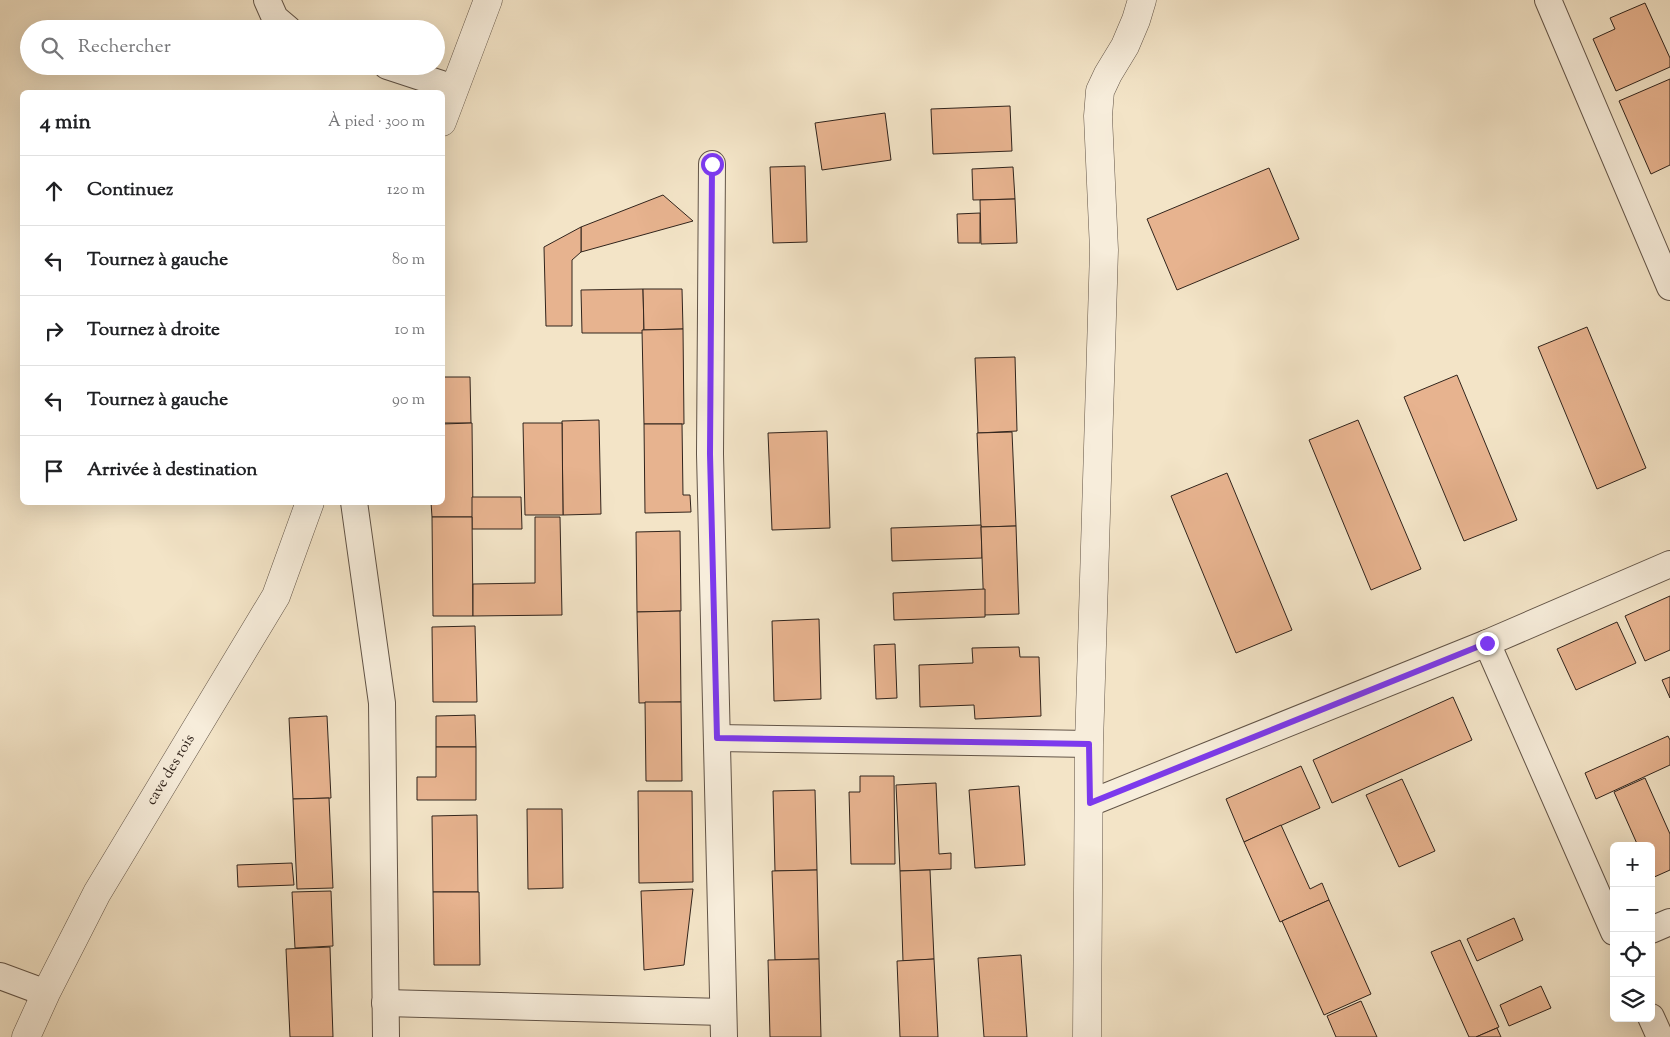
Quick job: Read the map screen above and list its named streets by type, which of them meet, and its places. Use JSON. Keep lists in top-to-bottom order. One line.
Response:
{"streets":{"street":["cave des rois"]},"page":{"search":"Rechercher","heading":["4 min","À pied · 300 m"],"list":[["Continuez","120 m"],["Tournez à gauche","80 m"],["Tournez à droite","10 m"],["Tournez à gauche","90 m"],"Arrivée à destination"],"map_buttons":["+","−"]}}
